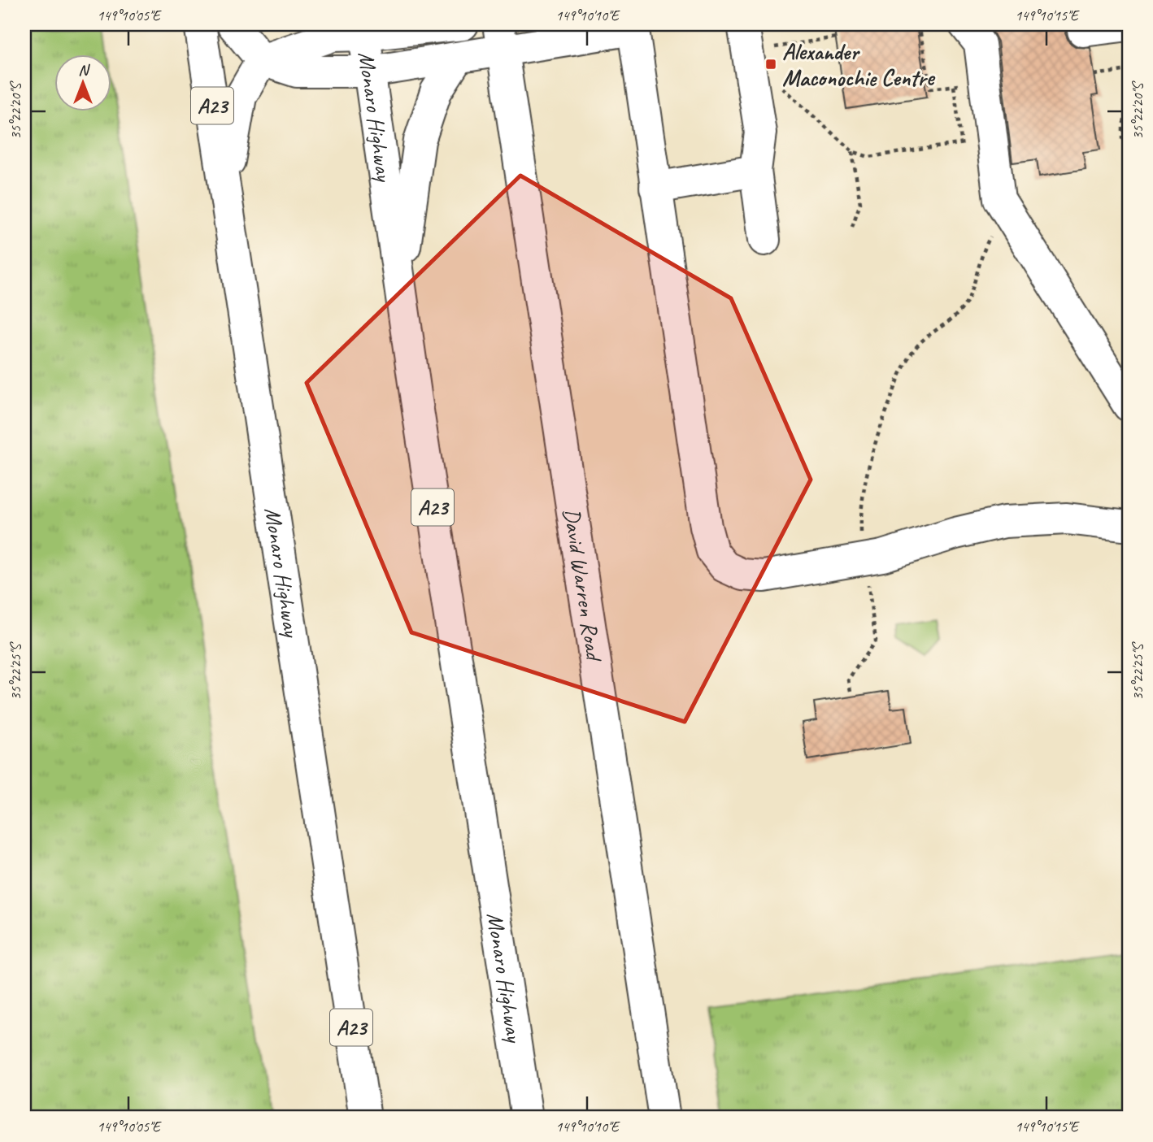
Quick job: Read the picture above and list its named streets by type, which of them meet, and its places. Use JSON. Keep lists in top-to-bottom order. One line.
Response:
{"streets":{"main road":["A23","Monaro Highway","David Warren Road"]},"places":{"transit":["Alexander Maconochie Centre"]},"north":"top","coordinates":["149°10'05\"E","149°10'10\"E","149°10'15\"E","35°22'20\"S","35°22'25\"S"]}
